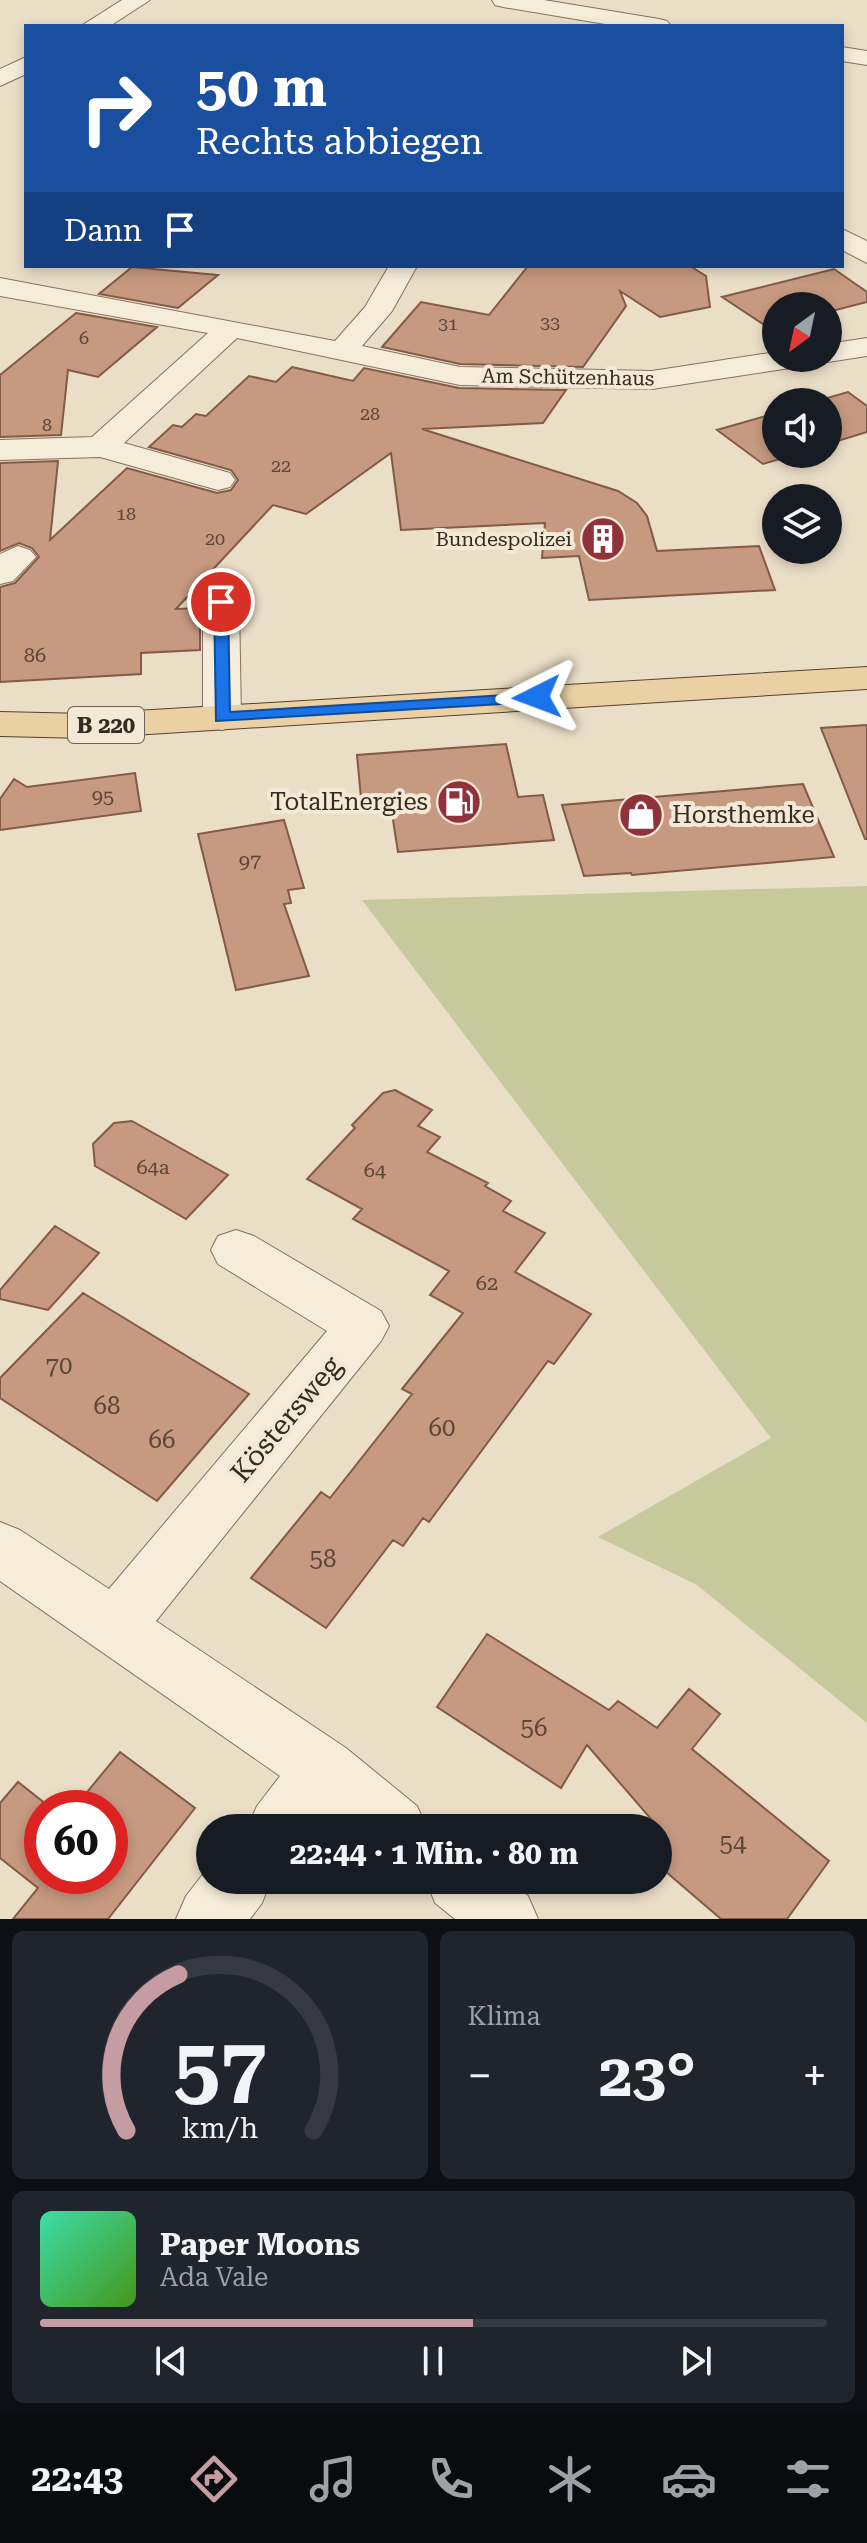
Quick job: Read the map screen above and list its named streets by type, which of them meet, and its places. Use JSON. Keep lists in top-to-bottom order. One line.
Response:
{"streets":{"main road":["B 220"],"street":["Am Schützenhaus","Köstersweg"]},"places":{"building":["Bundespolizei"],"fuel station":["TotalEnergies"],"shop":["Horsthemke"]},"house_numbers":["33","31","6","28","8","22","18","20","86","95","97","64a","64","62","70","68","60","66","58","56","54"],"north":"bottom left","page":{"turn":["50 m","Rechts abbiegen"],"then":"Dann","limit":"60","trip":"22:44 · 1 Min. · 80 m","tile":"Klima","heat":["−","23°","+"],"song":["Paper Moons","Ada Vale"],"tabs":"22:43","gauge":["57","km/h"]}}
